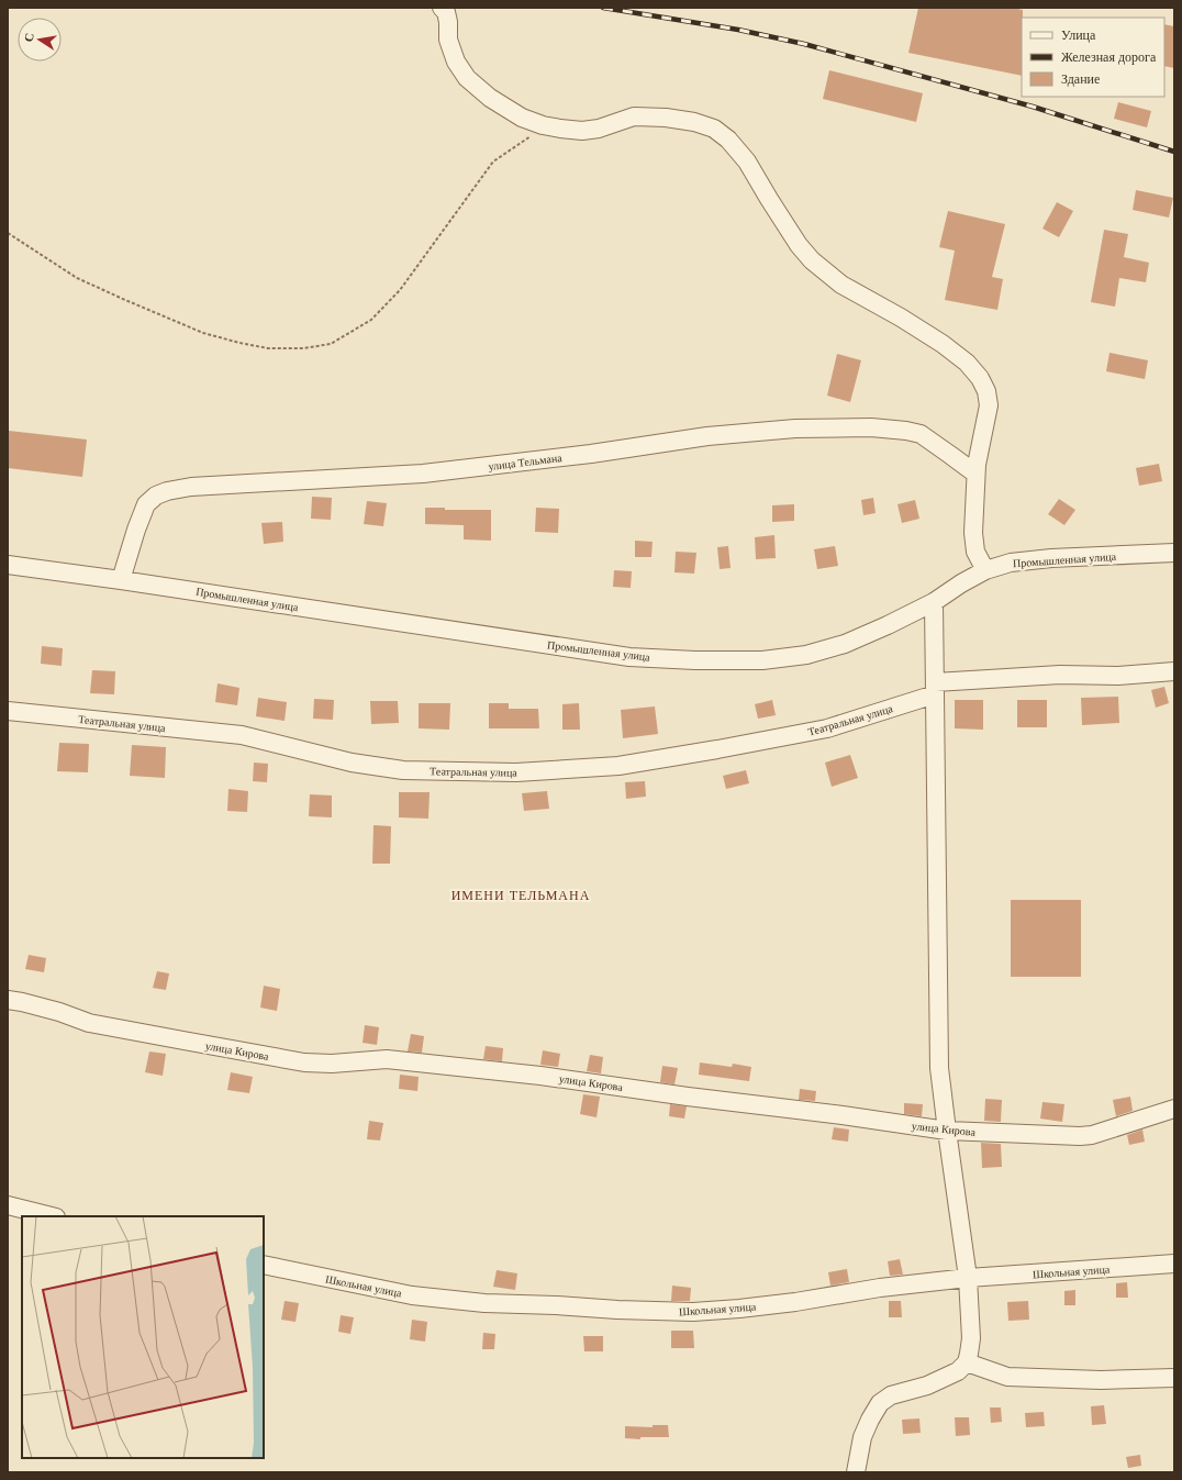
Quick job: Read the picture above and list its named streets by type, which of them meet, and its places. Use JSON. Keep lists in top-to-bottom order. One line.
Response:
{"streets":{"street":["улица Тельмана","Промышленная улица","Театральная улица","улица Кирова","Школьная улица"]},"crossings":[["улица Тельмана","Промышленная улица"]],"districts":["ИМЕНИ ТЕЛЬМАНА"],"legend":["Улица","Железная дорога","Здание"],"north":"left"}
